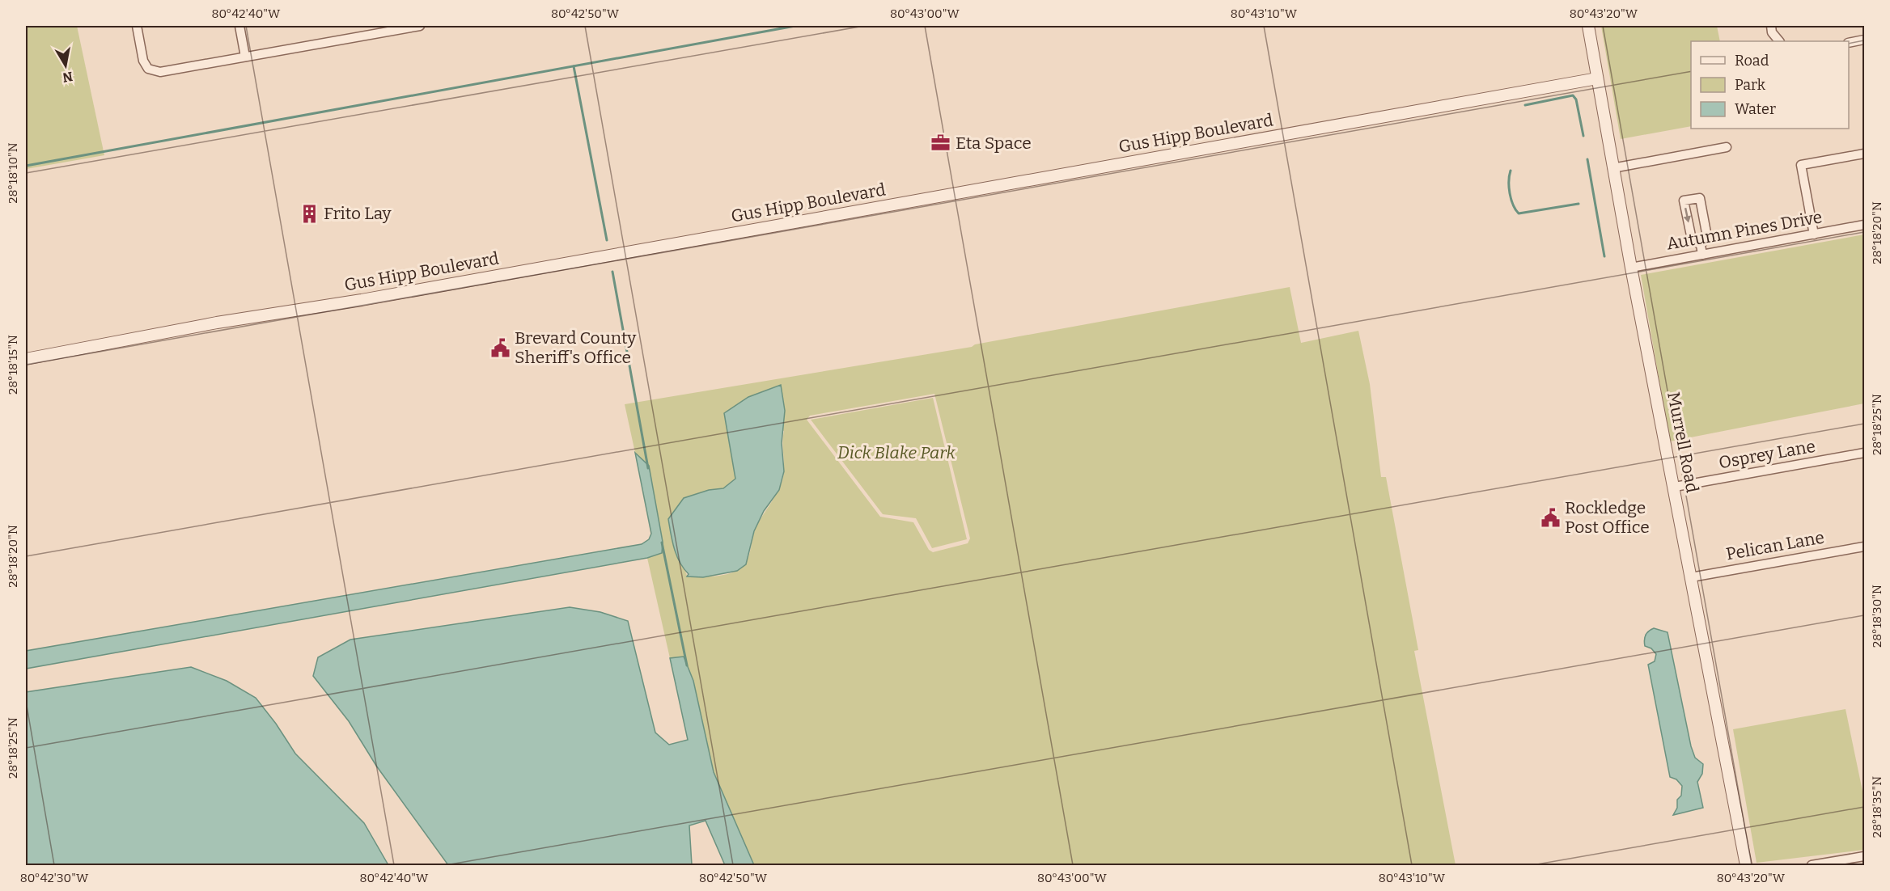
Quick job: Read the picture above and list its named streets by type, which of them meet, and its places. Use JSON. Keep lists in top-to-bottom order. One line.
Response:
{"streets":{"street":["Gus Hipp Boulevard","Autumn Pines Drive","Murrell Road","Osprey Lane","Pelican Lane"]},"crossings":[["Gus Hipp Boulevard","Murrell Road"],["Autumn Pines Drive","Murrell Road"],["Murrell Road","Osprey Lane"],["Murrell Road","Pelican Lane"]],"parks":["Dick Blake Park"],"places":{"office":["Eta Space"],"building":["Frito Lay"],"public building":["Brevard County Sheriff's Office","Rockledge Post Office"]},"legend":["Road","Park","Water"],"north":"bottom","coordinates":["80°42'40\"W","80°42'50\"W","80°43'00\"W","80°43'10\"W","80°43'20\"W","28°18'10\"N","28°18'20\"N","28°18'15\"N","28°18'25\"N","28°18'30\"N","28°18'35\"N","80°42'30\"W"]}
